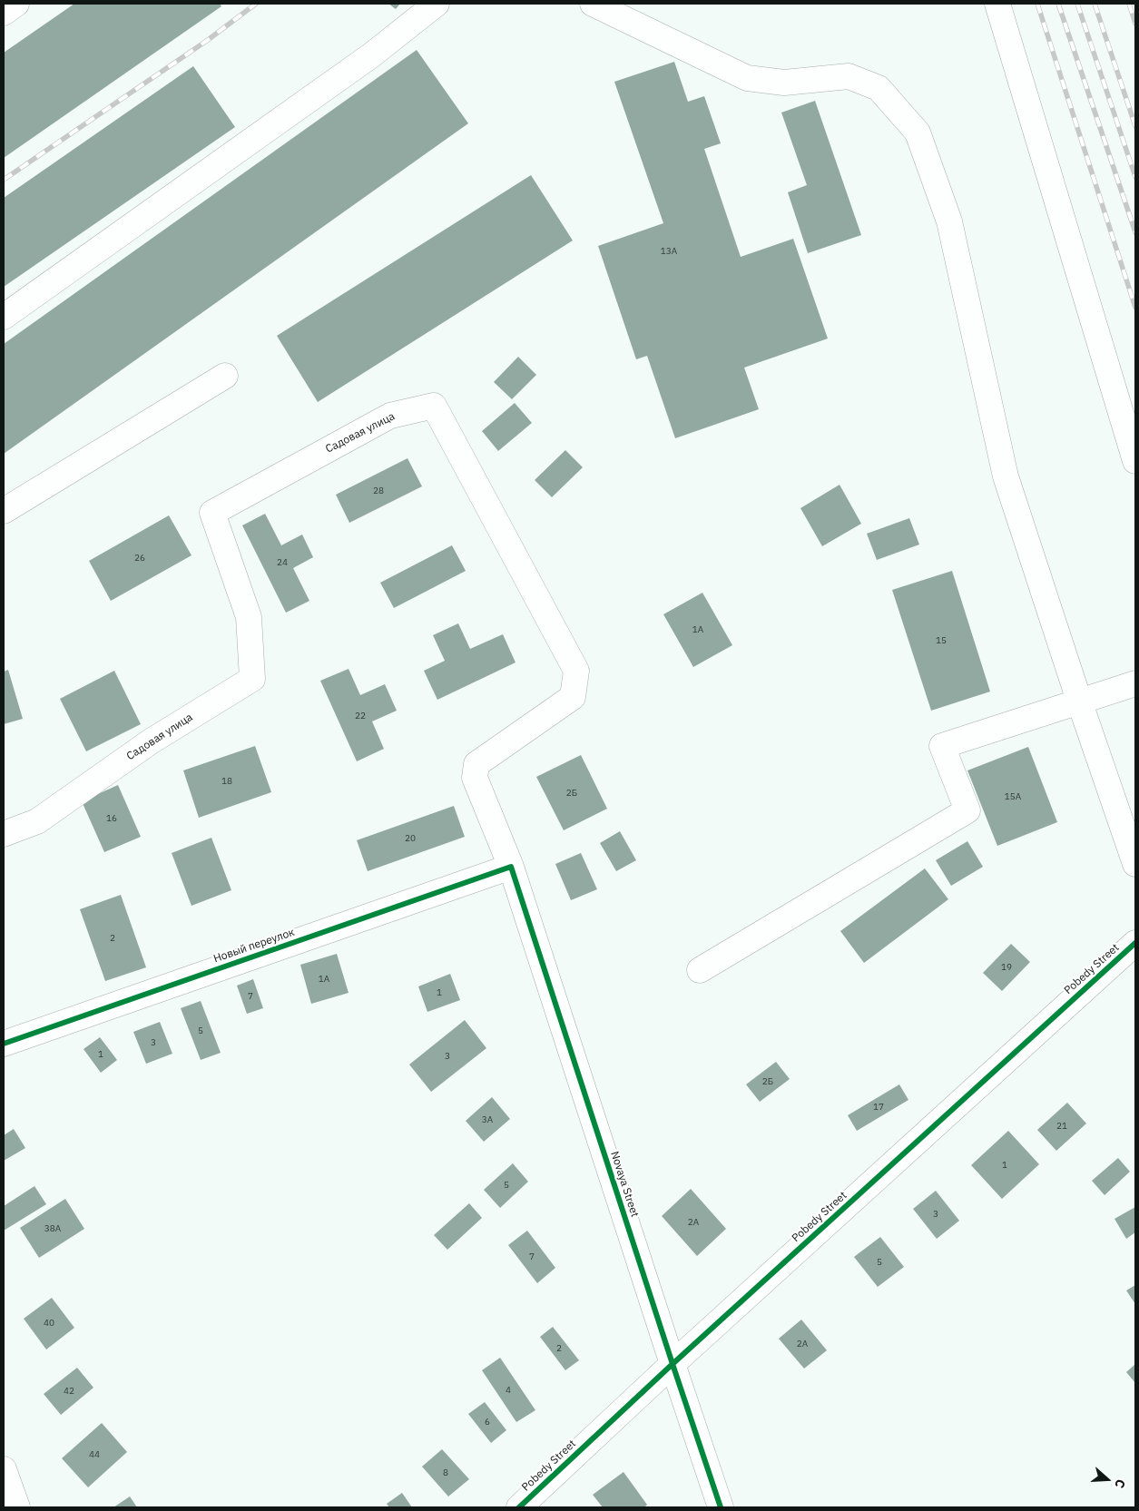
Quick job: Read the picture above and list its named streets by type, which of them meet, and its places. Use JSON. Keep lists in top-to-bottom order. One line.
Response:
{"streets":{"street":["Садовая улица","Новый переулок","Pobedy Street","Novaya Street"]},"crossings":[["Садовая улица","Новый переулок"],["Садовая улица","Novaya Street"],["Новый переулок","Novaya Street"],["Pobedy Street","Novaya Street"]],"house_numbers":["13А","28","26","24","1А","15","22","18","2Б","15А","16","20","2","19","1А","1","7","5","3","1","3","2Б","17","3А","21","1","5","3","2А","38А","7","5","40","2А","2","4","42","6","44","8"],"north":"right"}
